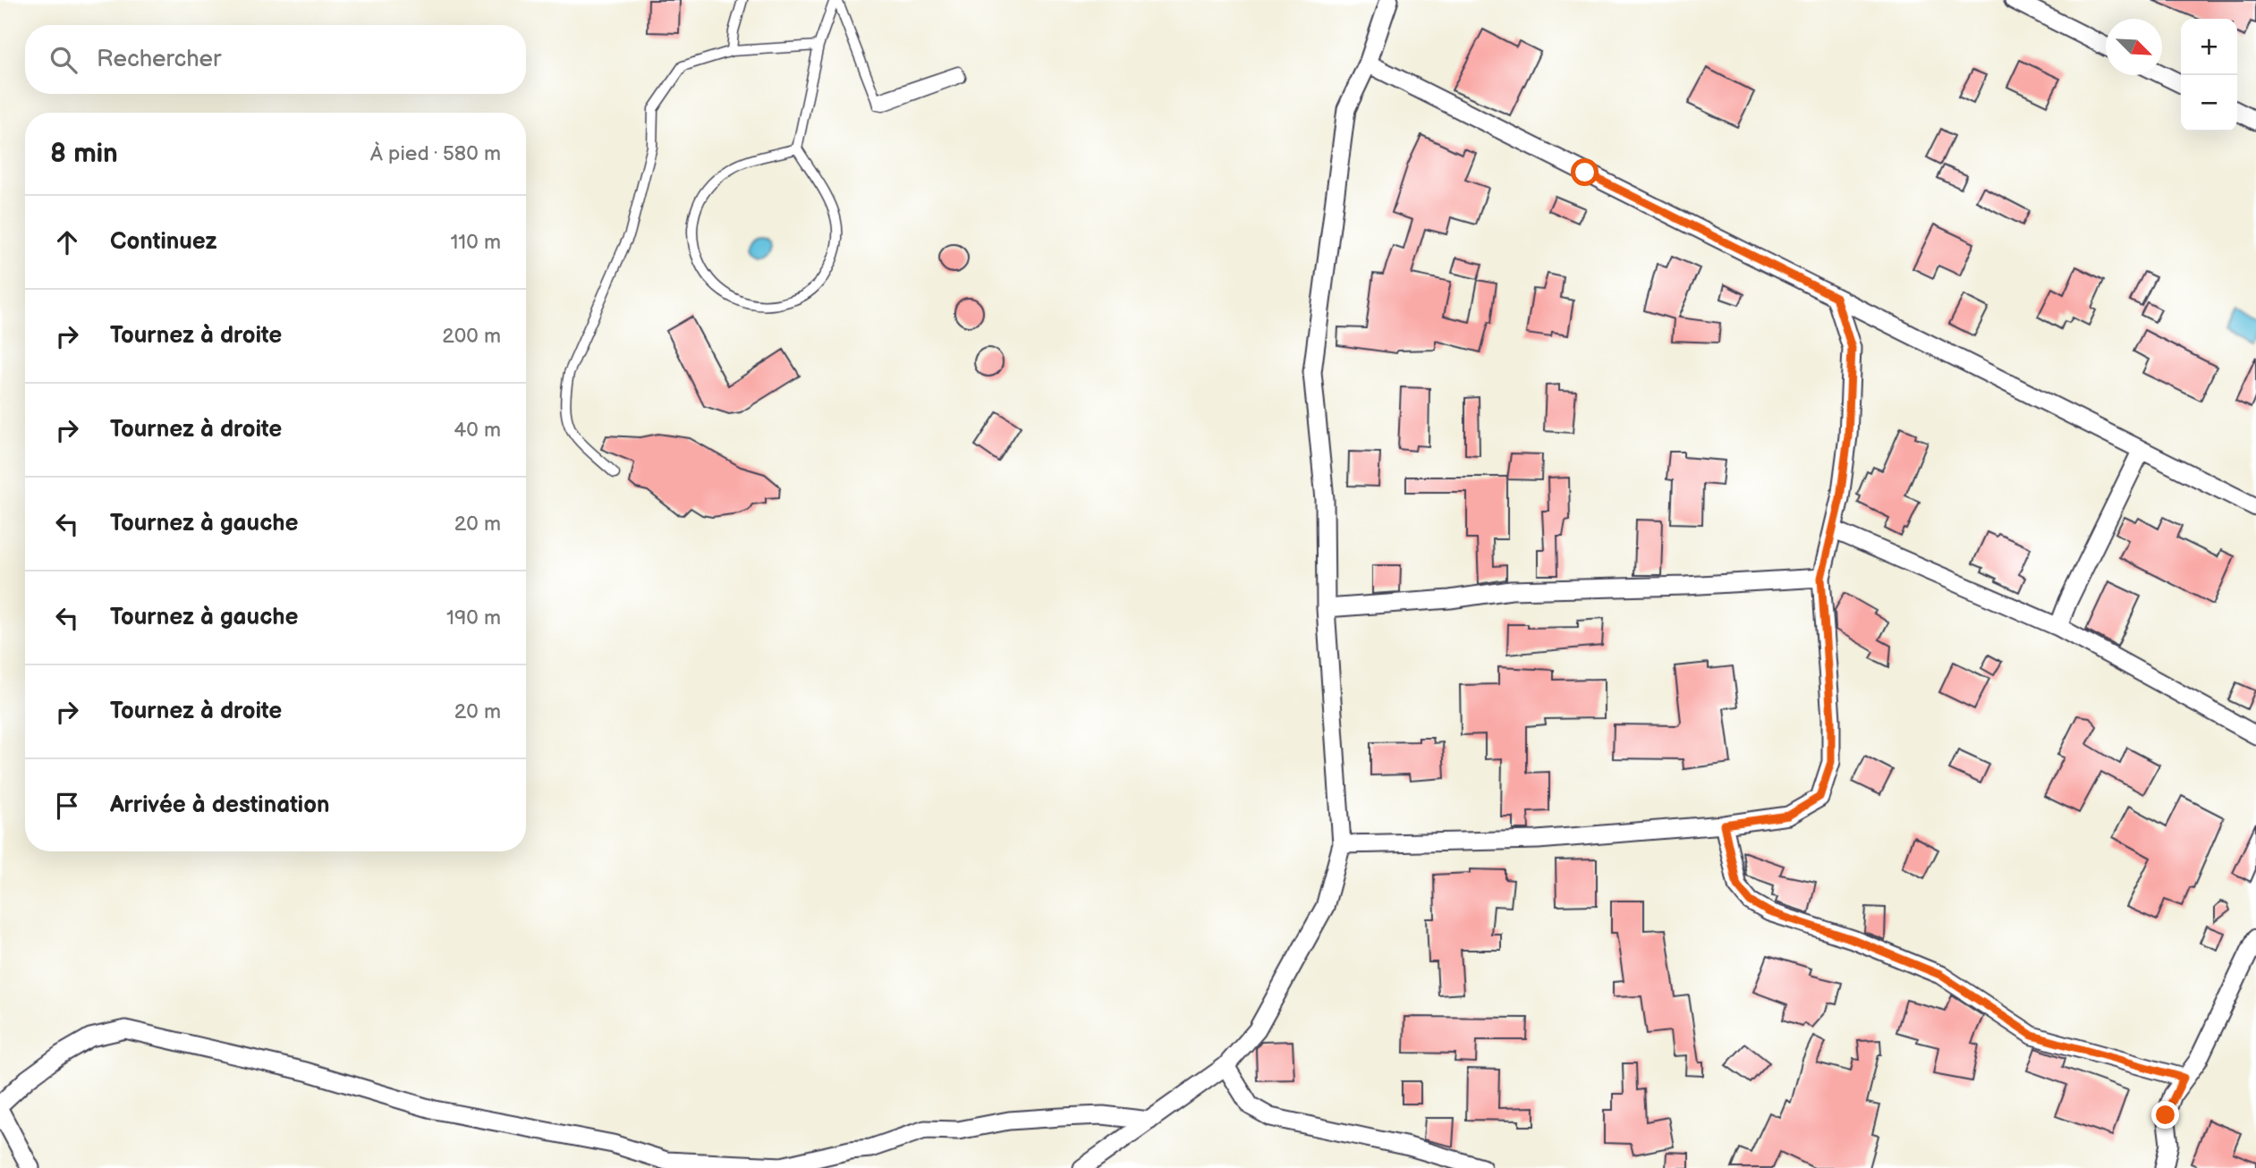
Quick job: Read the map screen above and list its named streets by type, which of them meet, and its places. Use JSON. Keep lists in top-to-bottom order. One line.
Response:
{"north":"bottom right","page":{"map_buttons":["+","−"],"search":"Rechercher","heading":["8 min","À pied · 580 m"],"list":[["Continuez","110 m"],["Tournez à droite","200 m"],["Tournez à droite","40 m"],["Tournez à gauche","20 m"],["Tournez à gauche","190 m"],["Tournez à droite","20 m"],"Arrivée à destination"]}}
